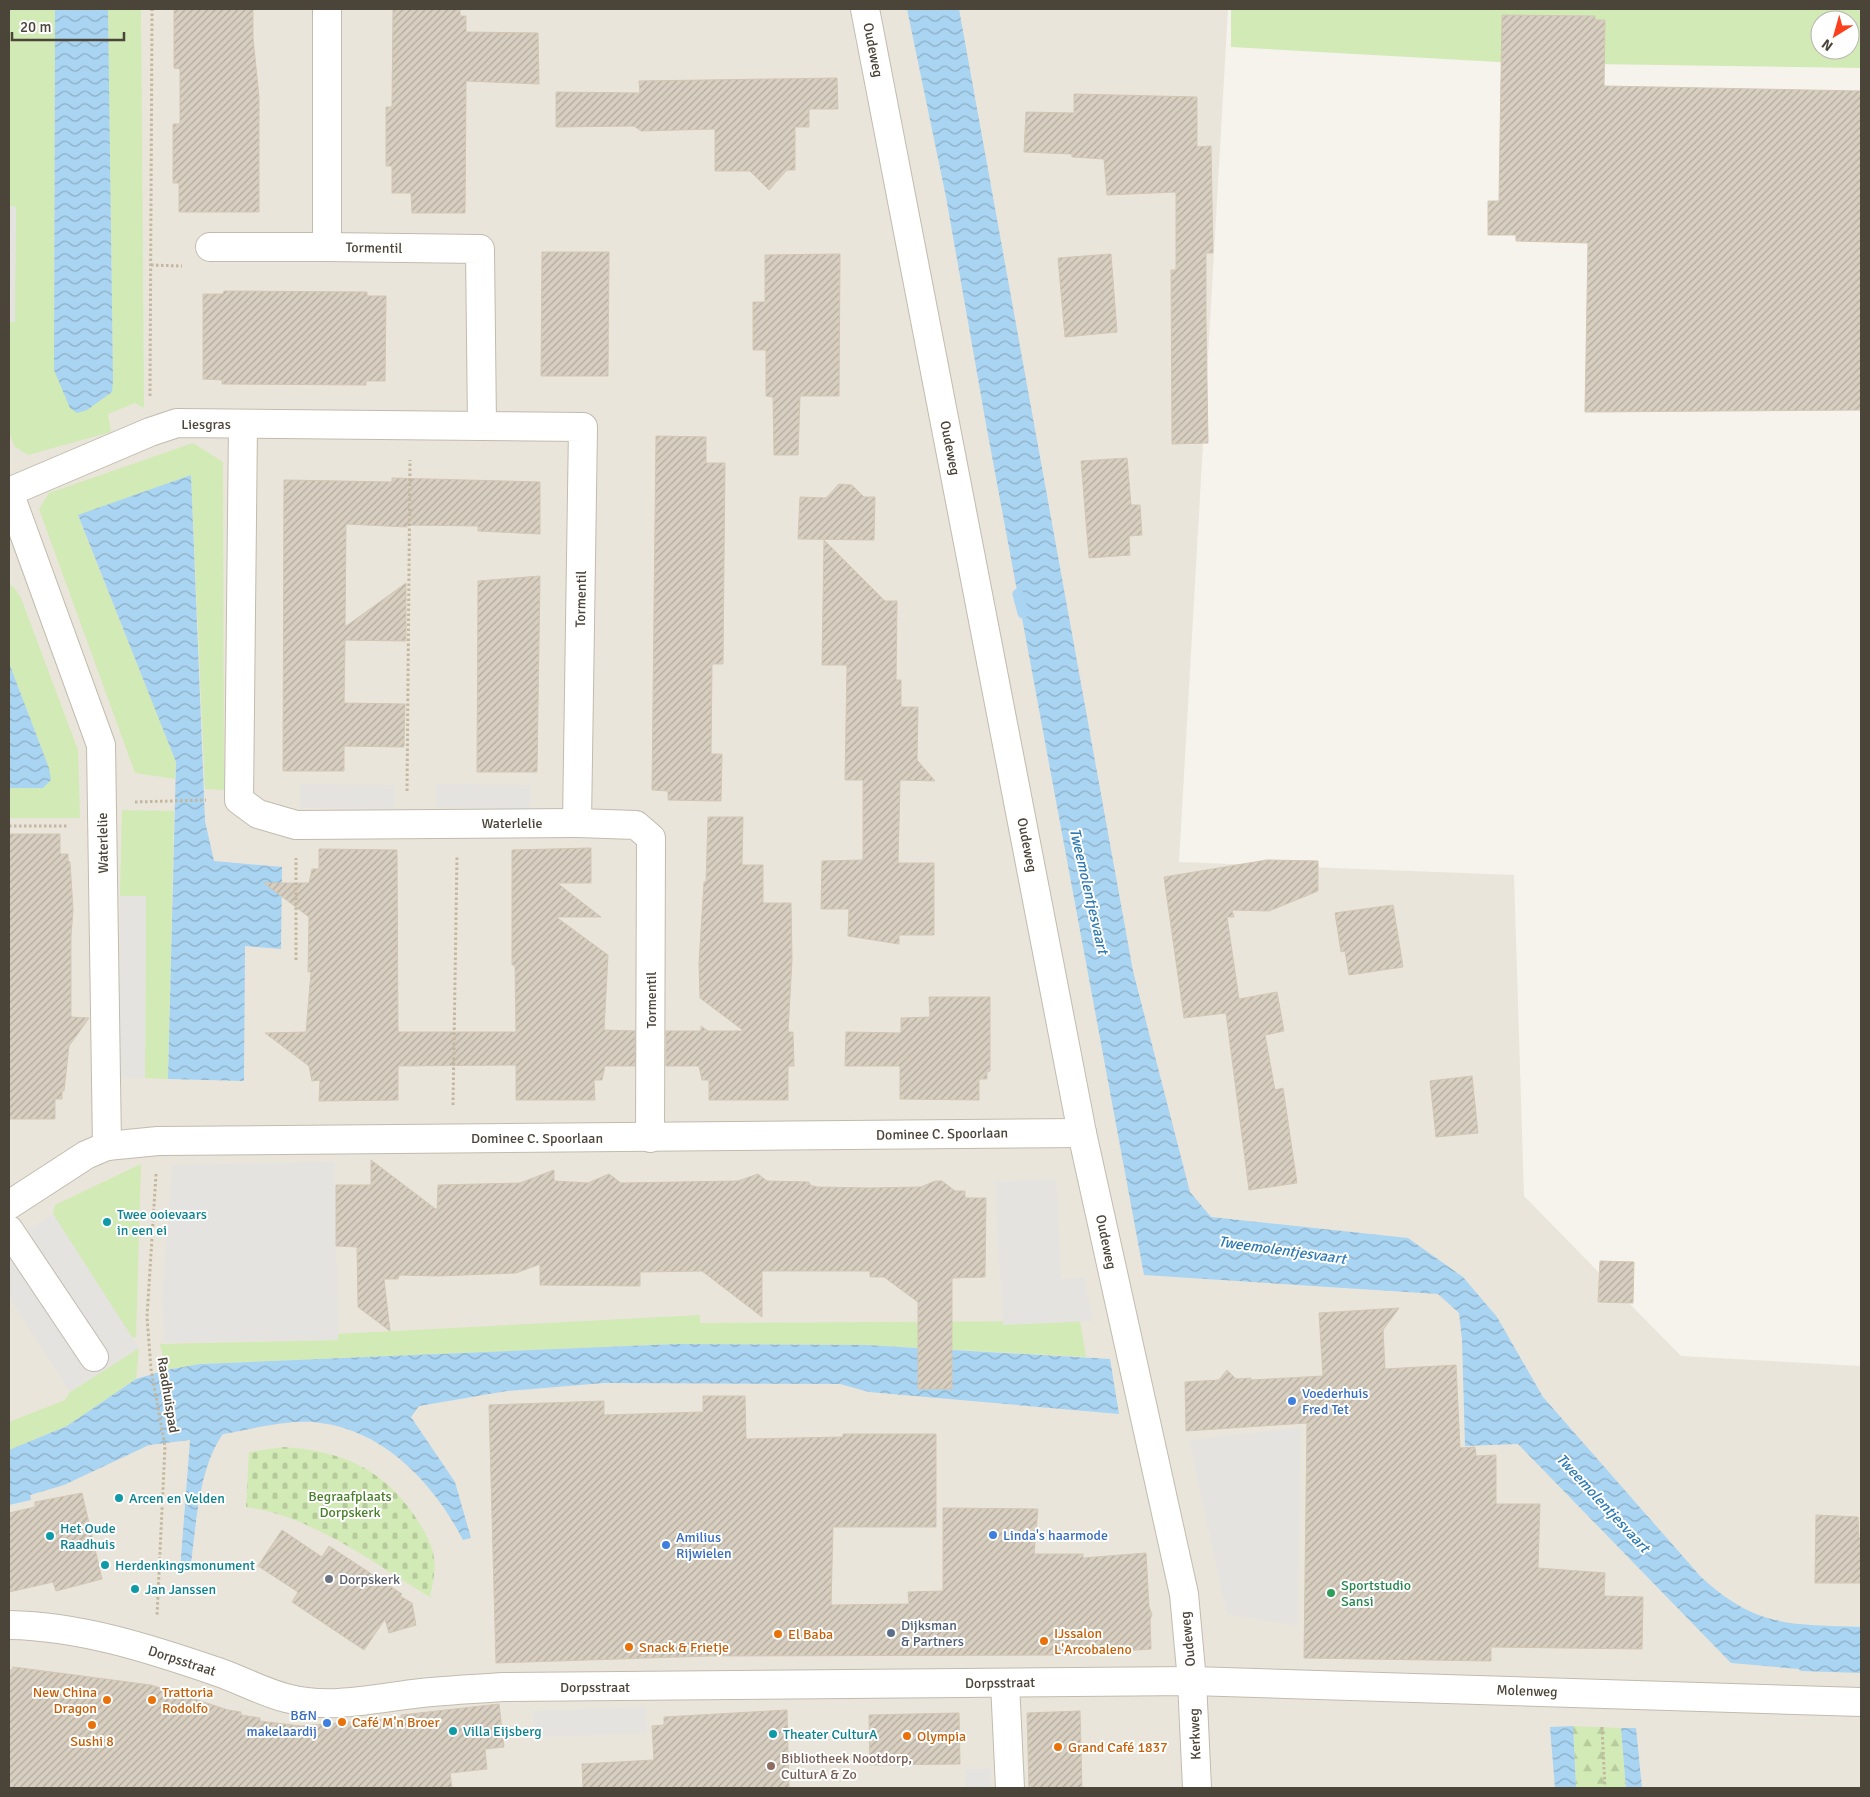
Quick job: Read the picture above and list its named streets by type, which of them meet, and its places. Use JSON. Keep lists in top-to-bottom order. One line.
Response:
{"streets":{"street":["Oudeweg","Tormentil","Liesgras","Waterlelie","Dominee C. Spoorlaan","Dorpsstraat","Molenweg","Kerkweg"],"path":["Raadhuispad"]},"crossings":[["Oudeweg","Dominee C. Spoorlaan"],["Oudeweg","Dorpsstraat"],["Oudeweg","Molenweg"],["Oudeweg","Kerkweg"],["Tormentil","Liesgras"],["Tormentil","Waterlelie"],["Tormentil","Dominee C. Spoorlaan"],["Liesgras","Waterlelie"],["Waterlelie","Dominee C. Spoorlaan"],["Dominee C. Spoorlaan","Raadhuispad"],["Raadhuispad","Dorpsstraat"],["Dorpsstraat","Molenweg"],["Dorpsstraat","Kerkweg"],["Molenweg","Kerkweg"]],"water":["Tweemolentjesvaart"],"parks":["Begraafplaats Dorpskerk"],"places":["Twee ooievaars in een ei","Voederhuis Fred Tet","Arcen en Velden","Linda's haarmode","Het Oude Raadhuis","Amilius Rijwielen","Herdenkingsmonument","Dorpskerk","Jan Janssen","Sportstudio Sansi","Dijksman & Partners","El Baba","IJssalon L'Arcobaleno","Snack & Frietje","New China Dragon","Trattoria Rodolfo","Café M'n Broer","B&N makelaardij","Sushi 8","Villa Eijsberg","Theater CulturA","Olympia","Grand Café 1837","Bibliotheek Nootdorp, CulturA & Zo"],"scale_bar":"20 m","north":"bottom left"}
